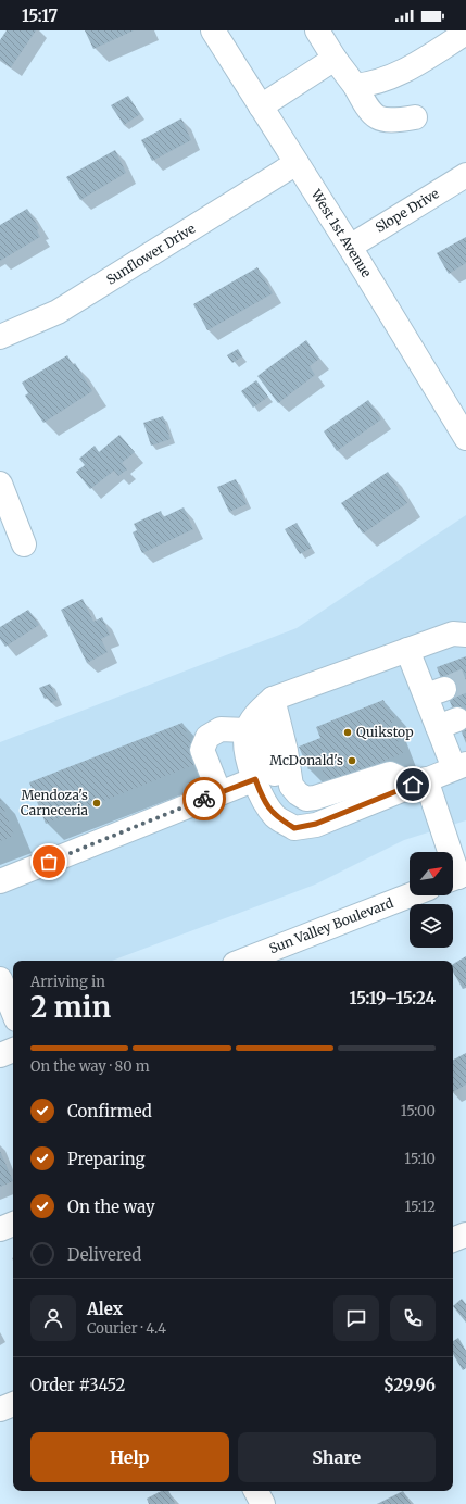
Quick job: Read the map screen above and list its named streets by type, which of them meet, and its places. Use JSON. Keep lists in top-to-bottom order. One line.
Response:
{"streets":{"street":["Slope Drive","West 1st Avenue","Sunflower Drive","Sun Valley Boulevard"]},"crossings":[["Slope Drive","West 1st Avenue"],["West 1st Avenue","Sunflower Drive"]],"places":["Quikstop","McDonald's","Mendoza's Carneceria"],"north":"top right","page":{"status":"15:17","heading":["2 min","Arriving in","15:19–15:24"],"panel":["Alex","Courier · 4.4","Order #3452","$29.96"],"bar":"On the way · 80 m","list":[["Confirmed","15:00"],["Preparing","15:10"],["On the way","15:12"],"Delivered"],"buttons":["Help","Share"]}}
